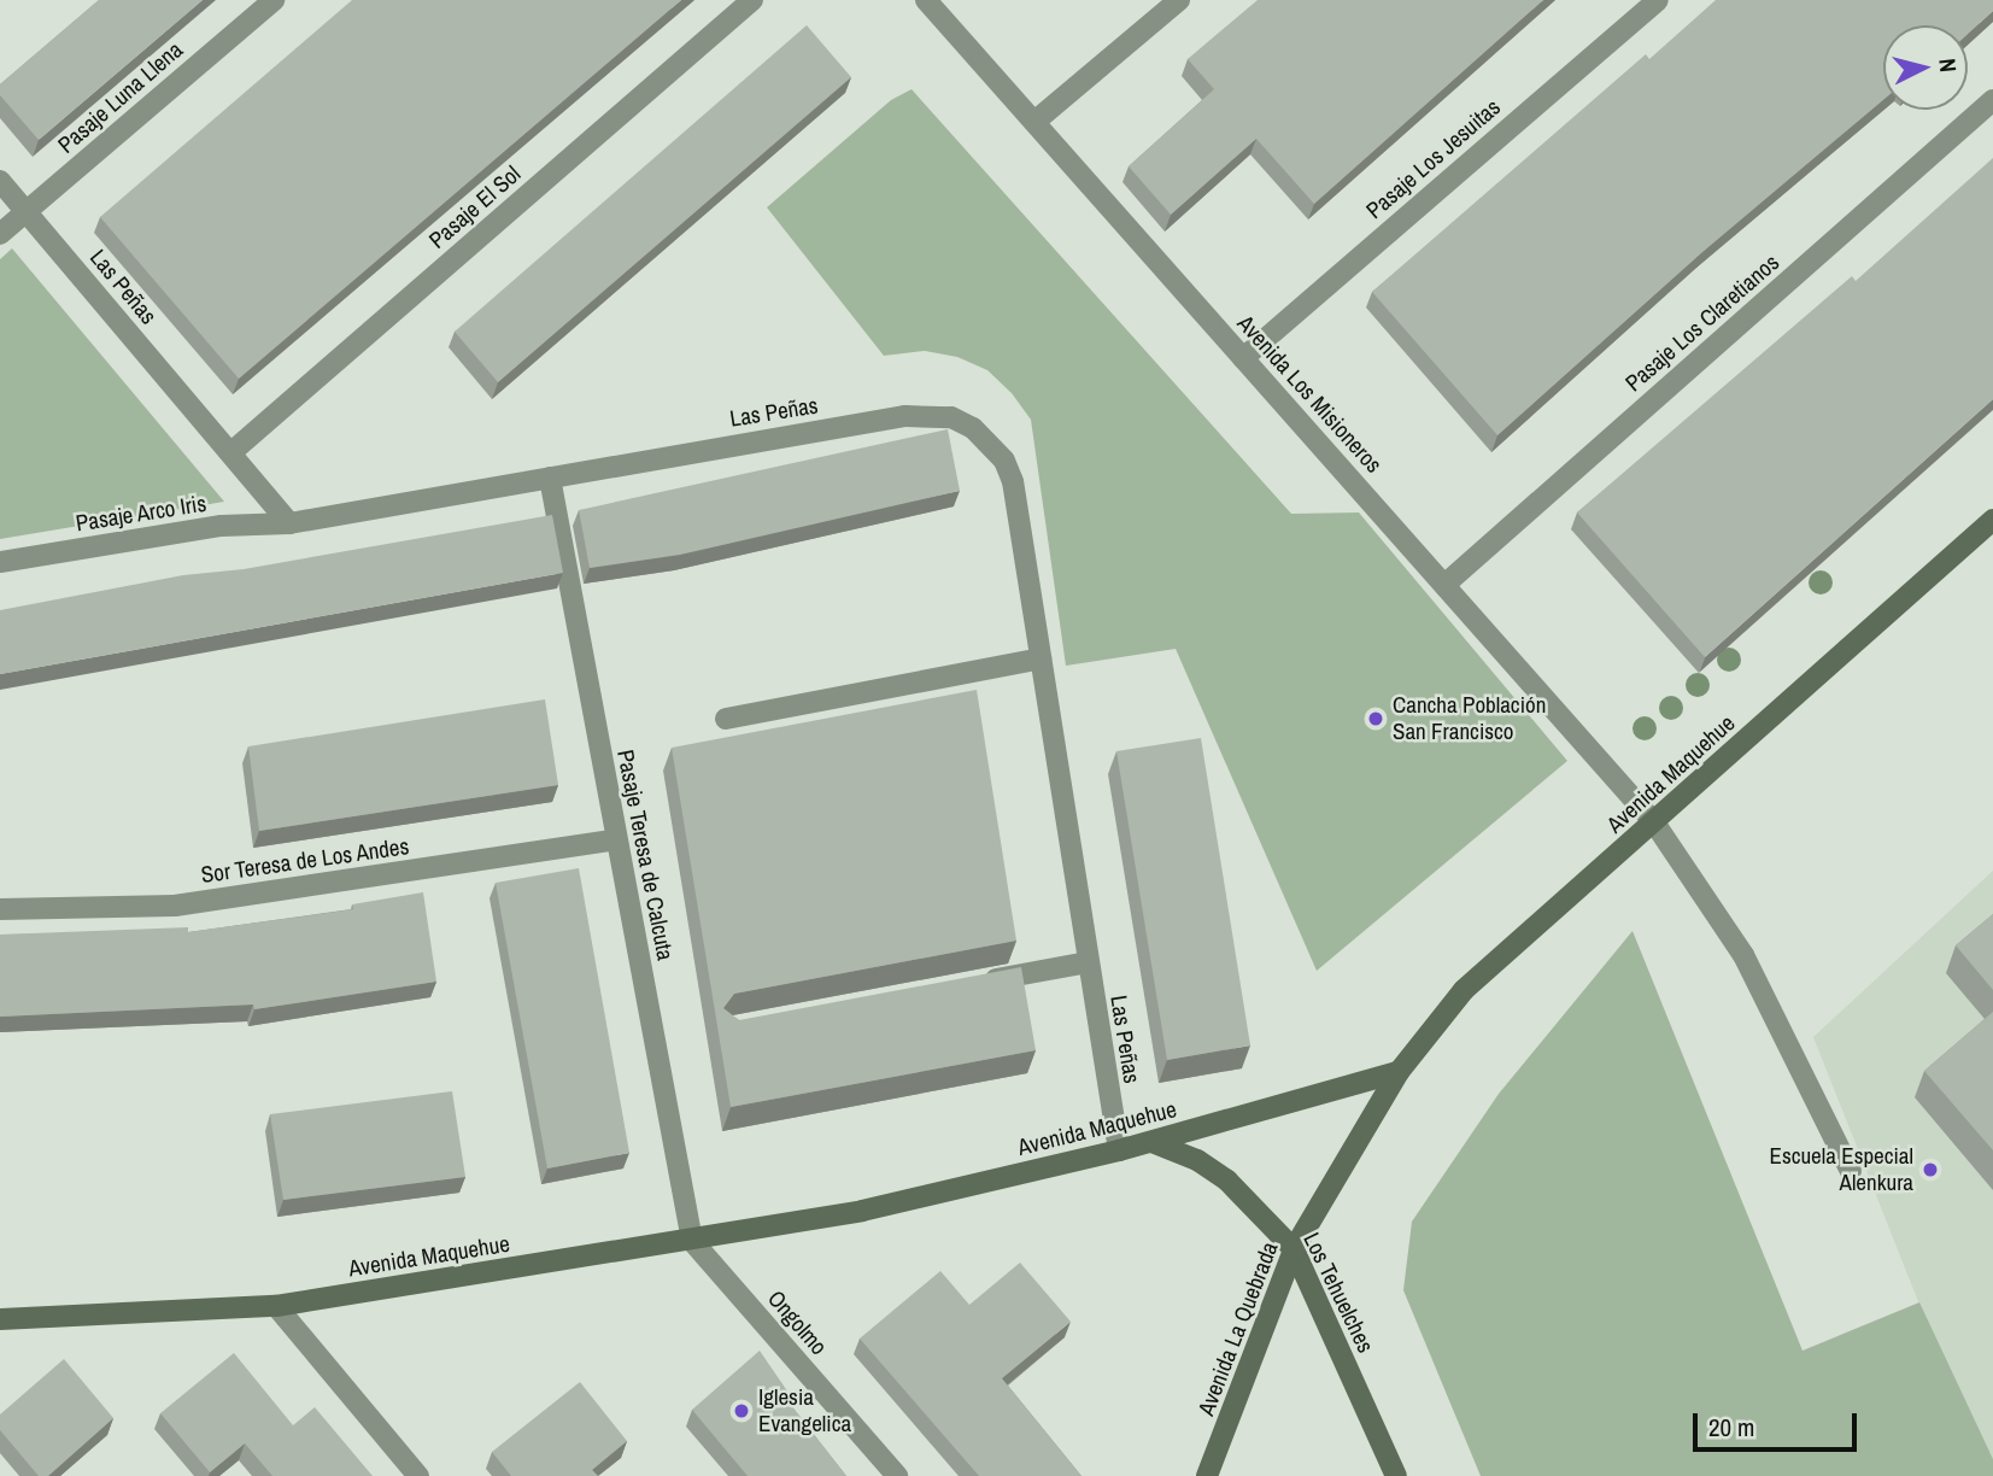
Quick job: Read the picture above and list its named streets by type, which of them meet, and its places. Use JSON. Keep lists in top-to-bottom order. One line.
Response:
{"streets":{"street":["Pasaje Luna Llena","Pasaje Los Jesuitas","Pasaje El Sol","Las Peñas","Pasaje Los Claretianos","Avenida Los Misioneros","Pasaje Arco Iris","Avenida Maquehue","Pasaje Teresa de Calcuta","Sor Teresa de Los Andes","Los Tehuelches","Ongolmo","Avenida La Quebrada"]},"crossings":[["Pasaje Luna Llena","Las Peñas"],["Pasaje Los Jesuitas","Avenida Los Misioneros"],["Pasaje El Sol","Las Peñas"],["Las Peñas","Pasaje Arco Iris"],["Las Peñas","Avenida Maquehue"],["Las Peñas","Pasaje Teresa de Calcuta"],["Pasaje Los Claretianos","Avenida Los Misioneros"],["Avenida Los Misioneros","Avenida Maquehue"],["Avenida Maquehue","Pasaje Teresa de Calcuta"],["Avenida Maquehue","Los Tehuelches"],["Avenida Maquehue","Ongolmo"],["Avenida Maquehue","Avenida La Quebrada"],["Pasaje Teresa de Calcuta","Sor Teresa de Los Andes"],["Pasaje Teresa de Calcuta","Ongolmo"],["Los Tehuelches","Avenida La Quebrada"]],"places":["Cancha Población San Francisco","Escuela Especial Alenkura","Iglesia Evangelica"],"scale_bar":"20 m","north":"right"}
